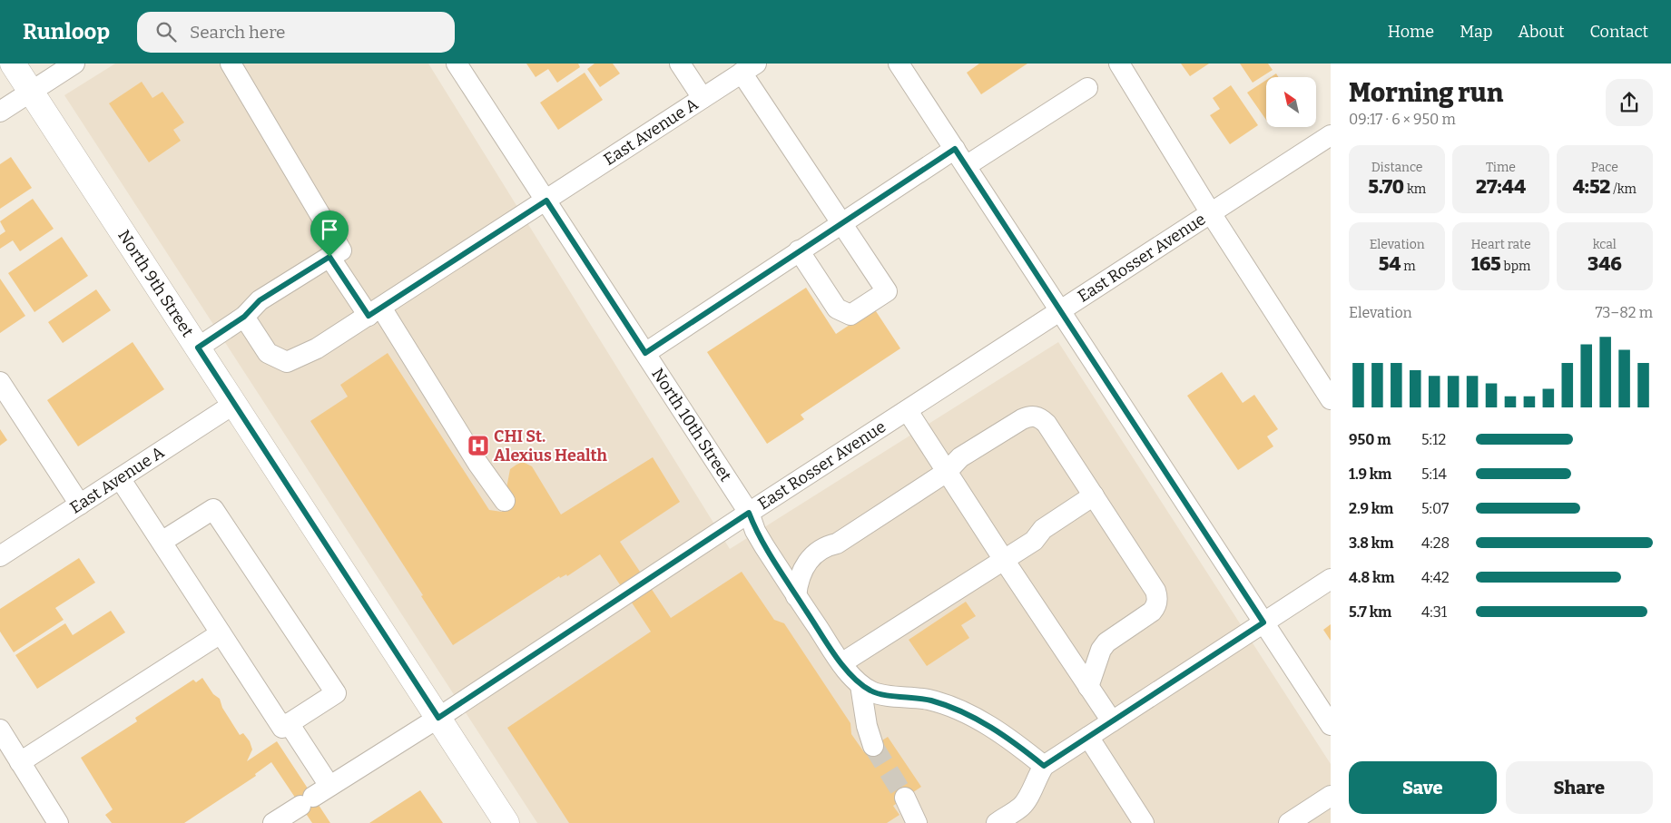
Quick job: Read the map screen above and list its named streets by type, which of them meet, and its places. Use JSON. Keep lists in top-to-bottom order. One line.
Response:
{"streets":{"main road":["North 9th Street"],"street":["East Avenue A","East Rosser Avenue","North 10th Street"]},"crossings":[["East Avenue A","North 9th Street"],["East Avenue A","North 10th Street"],["East Rosser Avenue","North 9th Street"],["East Rosser Avenue","North 10th Street"]],"places":{"hospital":["CHI St. Alexius Health"]},"north":"top left","page":{"header":"Runloop","search":"Search here","nav":["Home","Map","About","Contact"],"heading":["Morning run","09:17 · 6 × 950 m"],"stats":[["Distance","5.70 km"],["Time","27:44"],["Pace","4:52 /km"],["Elevation","54 m"],["Heart rate","165 bpm"],["kcal","346"]],"chart":["Elevation","73–82 m"],"list":[{"name":"950 m","note":"5:12"},{"name":"1.9 km","note":"5:14"},{"name":"2.9 km","note":"5:07"},{"name":"3.8 km","note":"4:28"},{"name":"4.8 km","note":"4:42"},{"name":"5.7 km","note":"4:31"}],"buttons":["Save","Share"]}}
